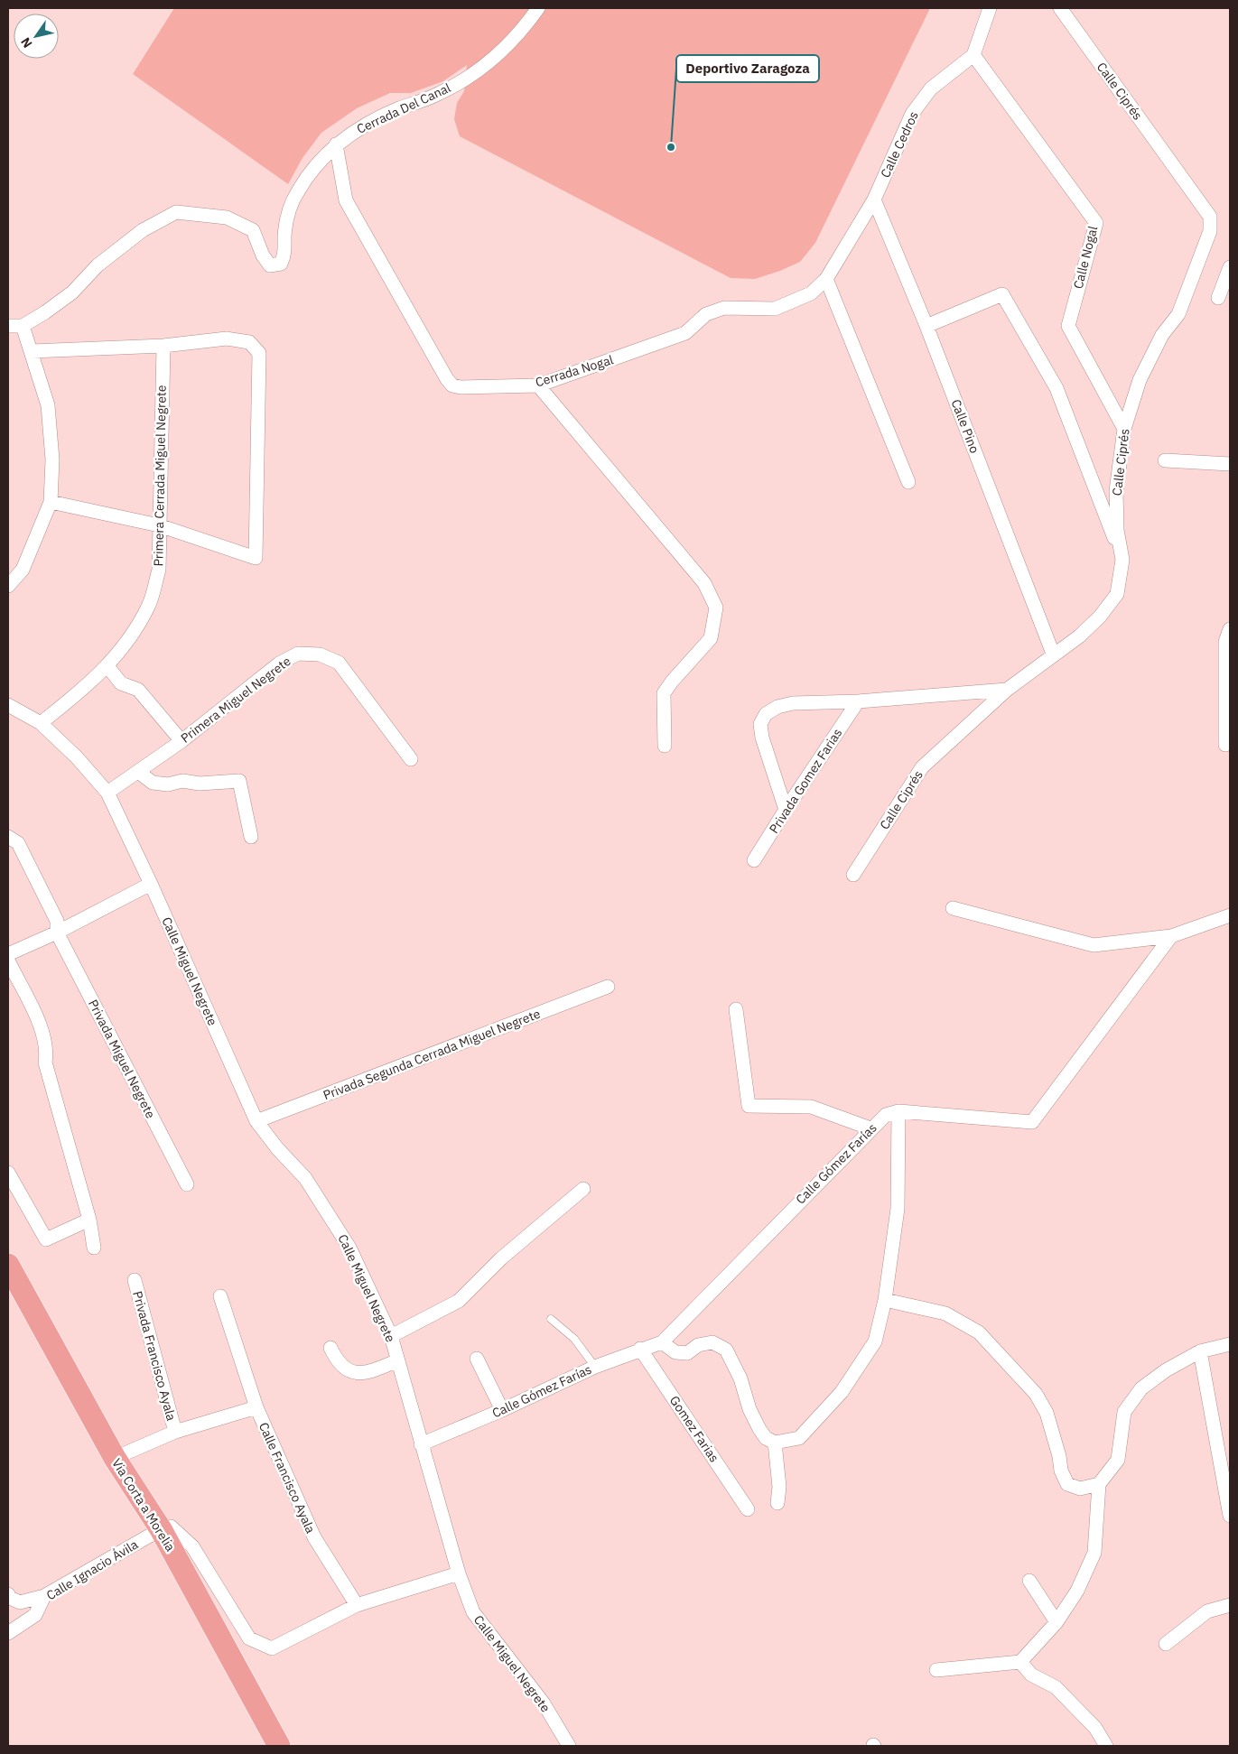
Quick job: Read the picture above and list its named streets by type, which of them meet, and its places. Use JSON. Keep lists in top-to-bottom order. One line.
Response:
{"streets":{"main road":["Via Corta a Morelia"],"street":["Calle Ciprés","Cerrada Del Canal","Calle Cedros","Calle Nogal","Cerrada Nogal","Calle Pino","Primera Cerrada Miguel Negrete","Primera Miguel Negrete","Privada Gomez Farias","Calle Miguel Negrete","Privada Segunda Cerrada Miguel Negrete","Privada Miguel Negrete","Calle Gómez Farías","Privada Francisco Ayala","Gomez Farias","Calle Francisco Ayala","Calle Ignacio Ávila"]},"crossings":[["Calle Ciprés","Calle Nogal"],["Calle Ciprés","Calle Pino"],["Cerrada Del Canal","Cerrada Nogal"],["Calle Cedros","Calle Nogal"],["Calle Cedros","Cerrada Nogal"],["Calle Cedros","Calle Pino"],["Cerrada Nogal","Calle Pino"],["Primera Cerrada Miguel Negrete","Calle Miguel Negrete"],["Primera Miguel Negrete","Calle Miguel Negrete"],["Calle Miguel Negrete","Privada Segunda Cerrada Miguel Negrete"],["Calle Miguel Negrete","Calle Gómez Farías"],["Calle Gómez Farías","Gomez Farias"],["Privada Francisco Ayala","Calle Francisco Ayala"],["Calle Francisco Ayala","Via Corta a Morelia"],["Via Corta a Morelia","Calle Ignacio Ávila"]],"places":["Deportivo Zaragoza"],"north":"bottom left"}
